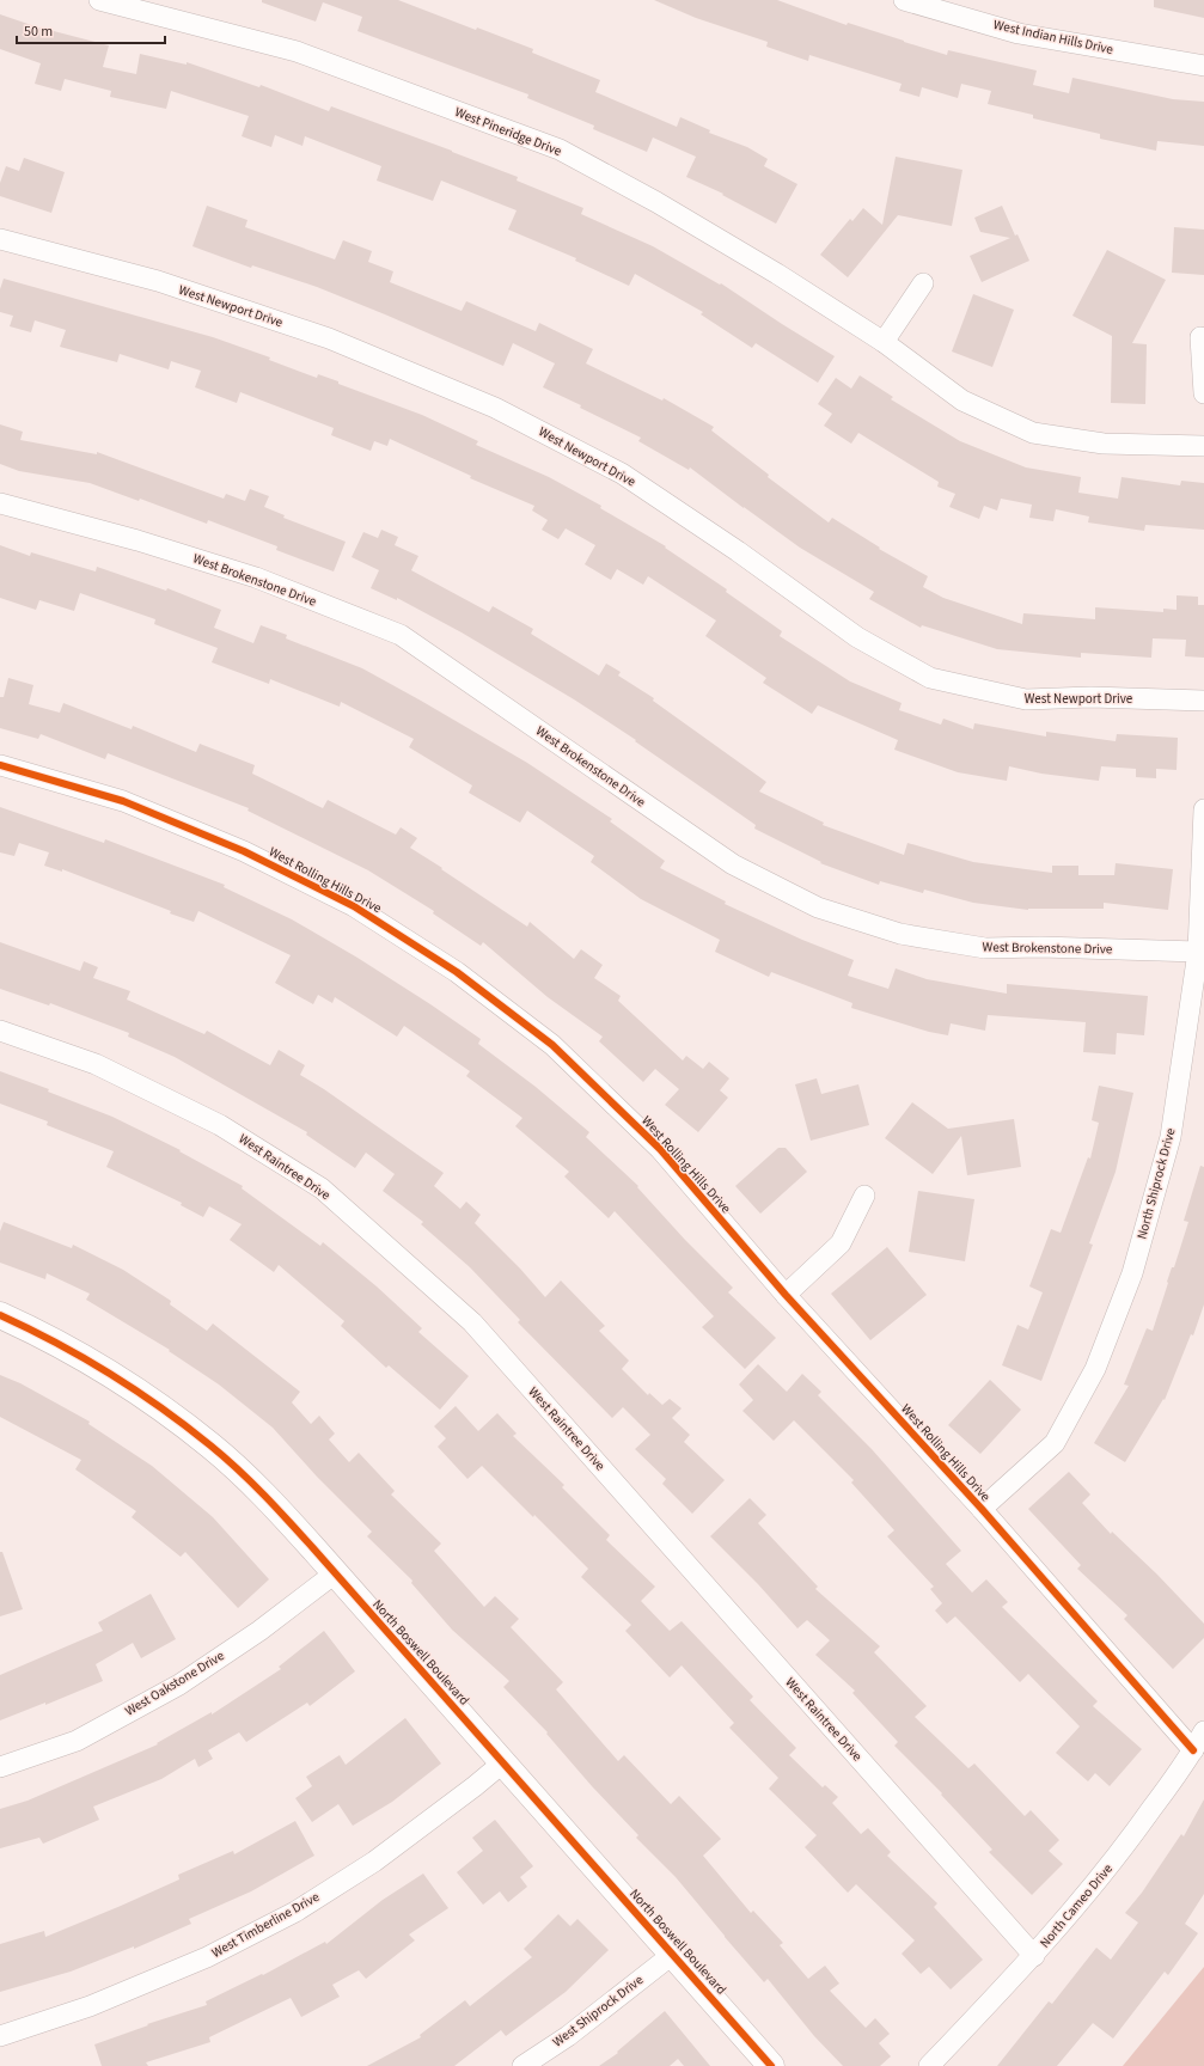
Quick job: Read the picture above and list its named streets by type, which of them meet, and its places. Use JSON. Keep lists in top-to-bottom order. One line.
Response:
{"streets":{"street":["West Indian Hills Drive","West Pineridge Drive","West Newport Drive","West Brokenstone Drive","West Rolling Hills Drive","West Raintree Drive","North Shiprock Drive","North Boswell Boulevard","West Oakstone Drive","North Cameo Drive","West Timberline Drive","West Shiprock Drive"]},"crossings":[["West Brokenstone Drive","North Shiprock Drive"],["West Rolling Hills Drive","North Shiprock Drive"],["West Rolling Hills Drive","North Cameo Drive"],["West Raintree Drive","North Cameo Drive"],["North Boswell Boulevard","West Oakstone Drive"],["North Boswell Boulevard","West Timberline Drive"],["North Boswell Boulevard","West Shiprock Drive"]],"scale_bar":"50 m"}
